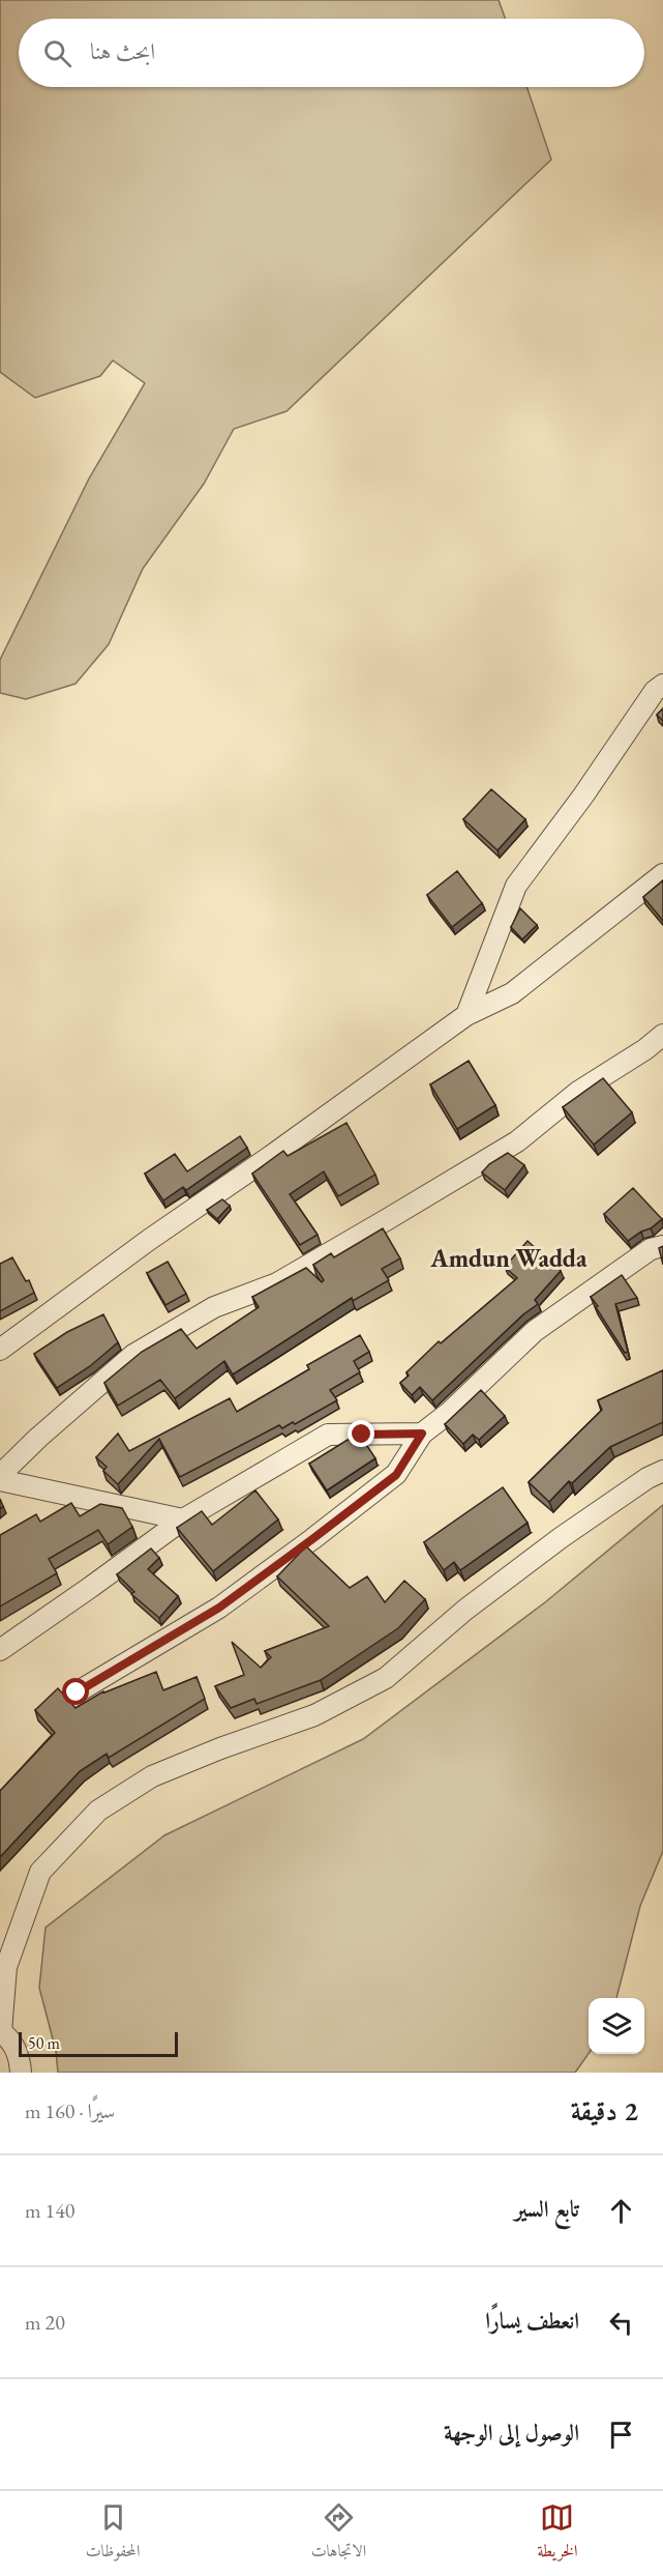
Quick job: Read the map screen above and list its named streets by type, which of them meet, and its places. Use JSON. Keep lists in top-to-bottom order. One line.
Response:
{"districts":["Amdun Wadda"],"scale_bar":"50 m","page":{"search":"ابحث هنا","scale":"50 m","heading":["2 دقيقة","سيرًا · 160 m"],"list":[["تابع السير","140 m"],["انعطف يسارًا","20 m"],"الوصول إلى الوجهة"],"nav":["الخريطة","الاتجاهات","المحفوظات"]}}
